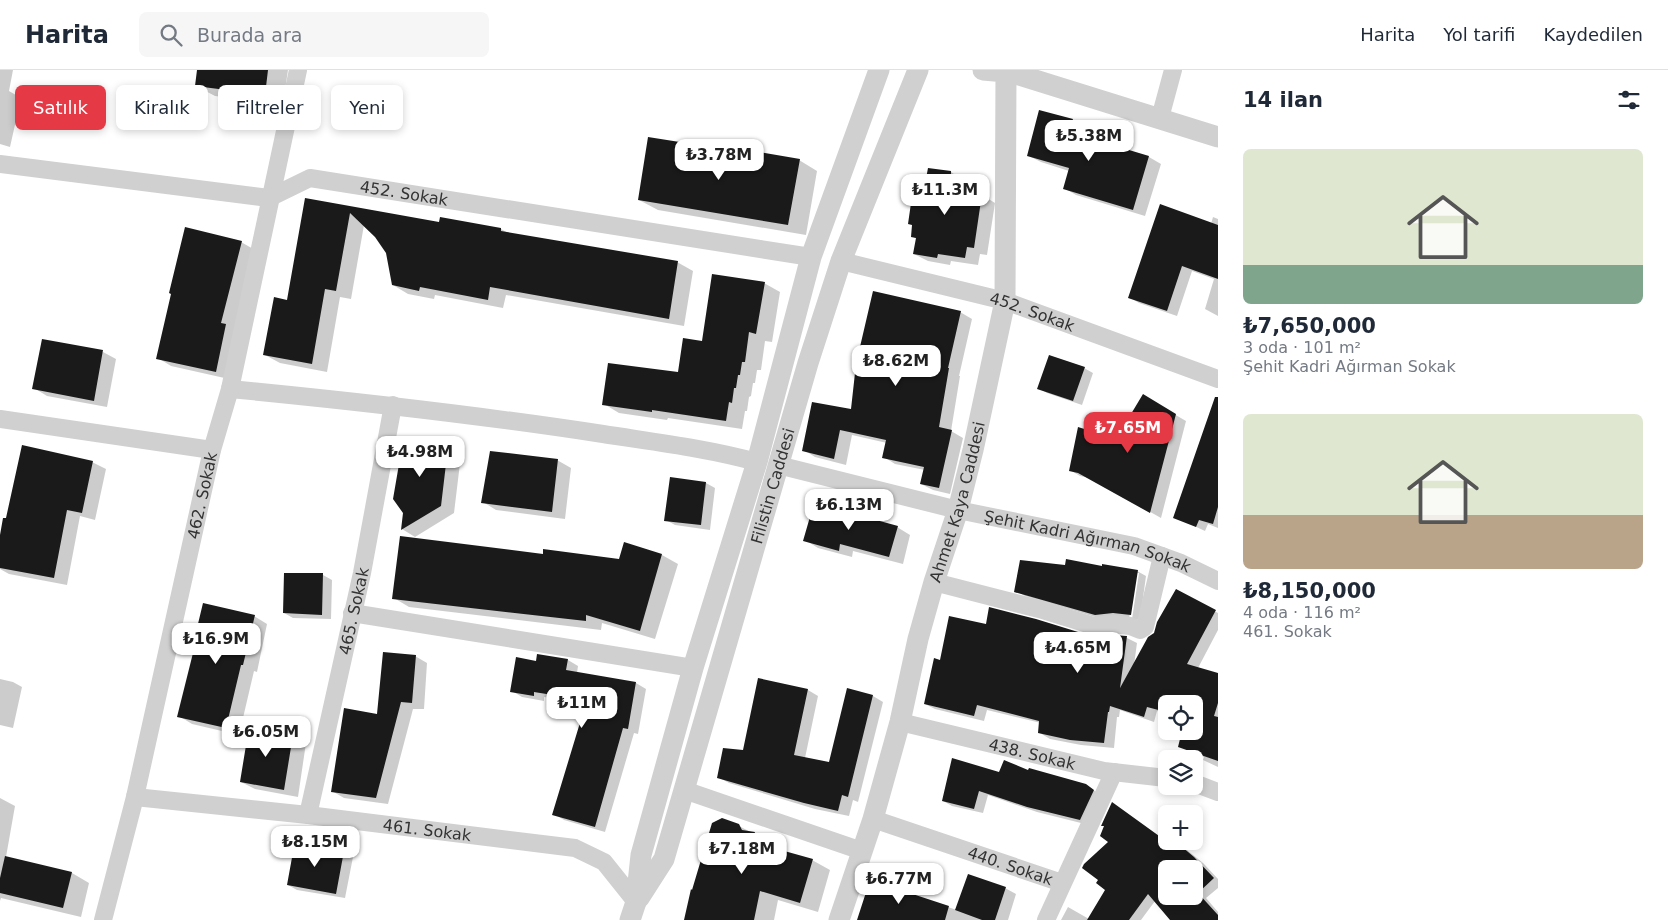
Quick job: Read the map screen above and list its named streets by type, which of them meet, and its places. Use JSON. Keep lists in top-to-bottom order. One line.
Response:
{"streets":{"street":["452. Sokak","Filistin Caddesi","462. Sokak","Ahmet Kaya Caddesi","Şehit Kadri Ağırman Sokak","465. Sokak","438. Sokak","461. Sokak","440. Sokak"]},"crossings":[["452. Sokak","Filistin Caddesi"],["452. Sokak","462. Sokak"],["452. Sokak","Ahmet Kaya Caddesi"],["Filistin Caddesi","Şehit Kadri Ağırman Sokak"],["Filistin Caddesi","461. Sokak"],["462. Sokak","461. Sokak"],["Ahmet Kaya Caddesi","Şehit Kadri Ağırman Sokak"],["Ahmet Kaya Caddesi","438. Sokak"],["Ahmet Kaya Caddesi","440. Sokak"],["465. Sokak","461. Sokak"]],"page":{"header":"Harita","search":"Burada ara","nav":["Harita","Yol tarifi","Kaydedilen"],"heading":"14 ilan","chip":["Satılık","Kiralık","Filtreler","Yeni"],"price":["₺5.38M","₺3.78M","₺11.3M","₺8.62M","₺7.65M","₺4.98M","₺6.13M","₺16.9M","₺4.65M","₺11M","₺6.05M","₺8.15M","₺7.18M","₺6.77M"],"list":[{"name":"₺7,650,000","note":"3 oda · 101 m² · Şehit Kadri Ağırman Sokak"},{"name":"₺8,150,000","note":"4 oda · 116 m² · 461. Sokak"}],"map_buttons":["+","−"]}}
